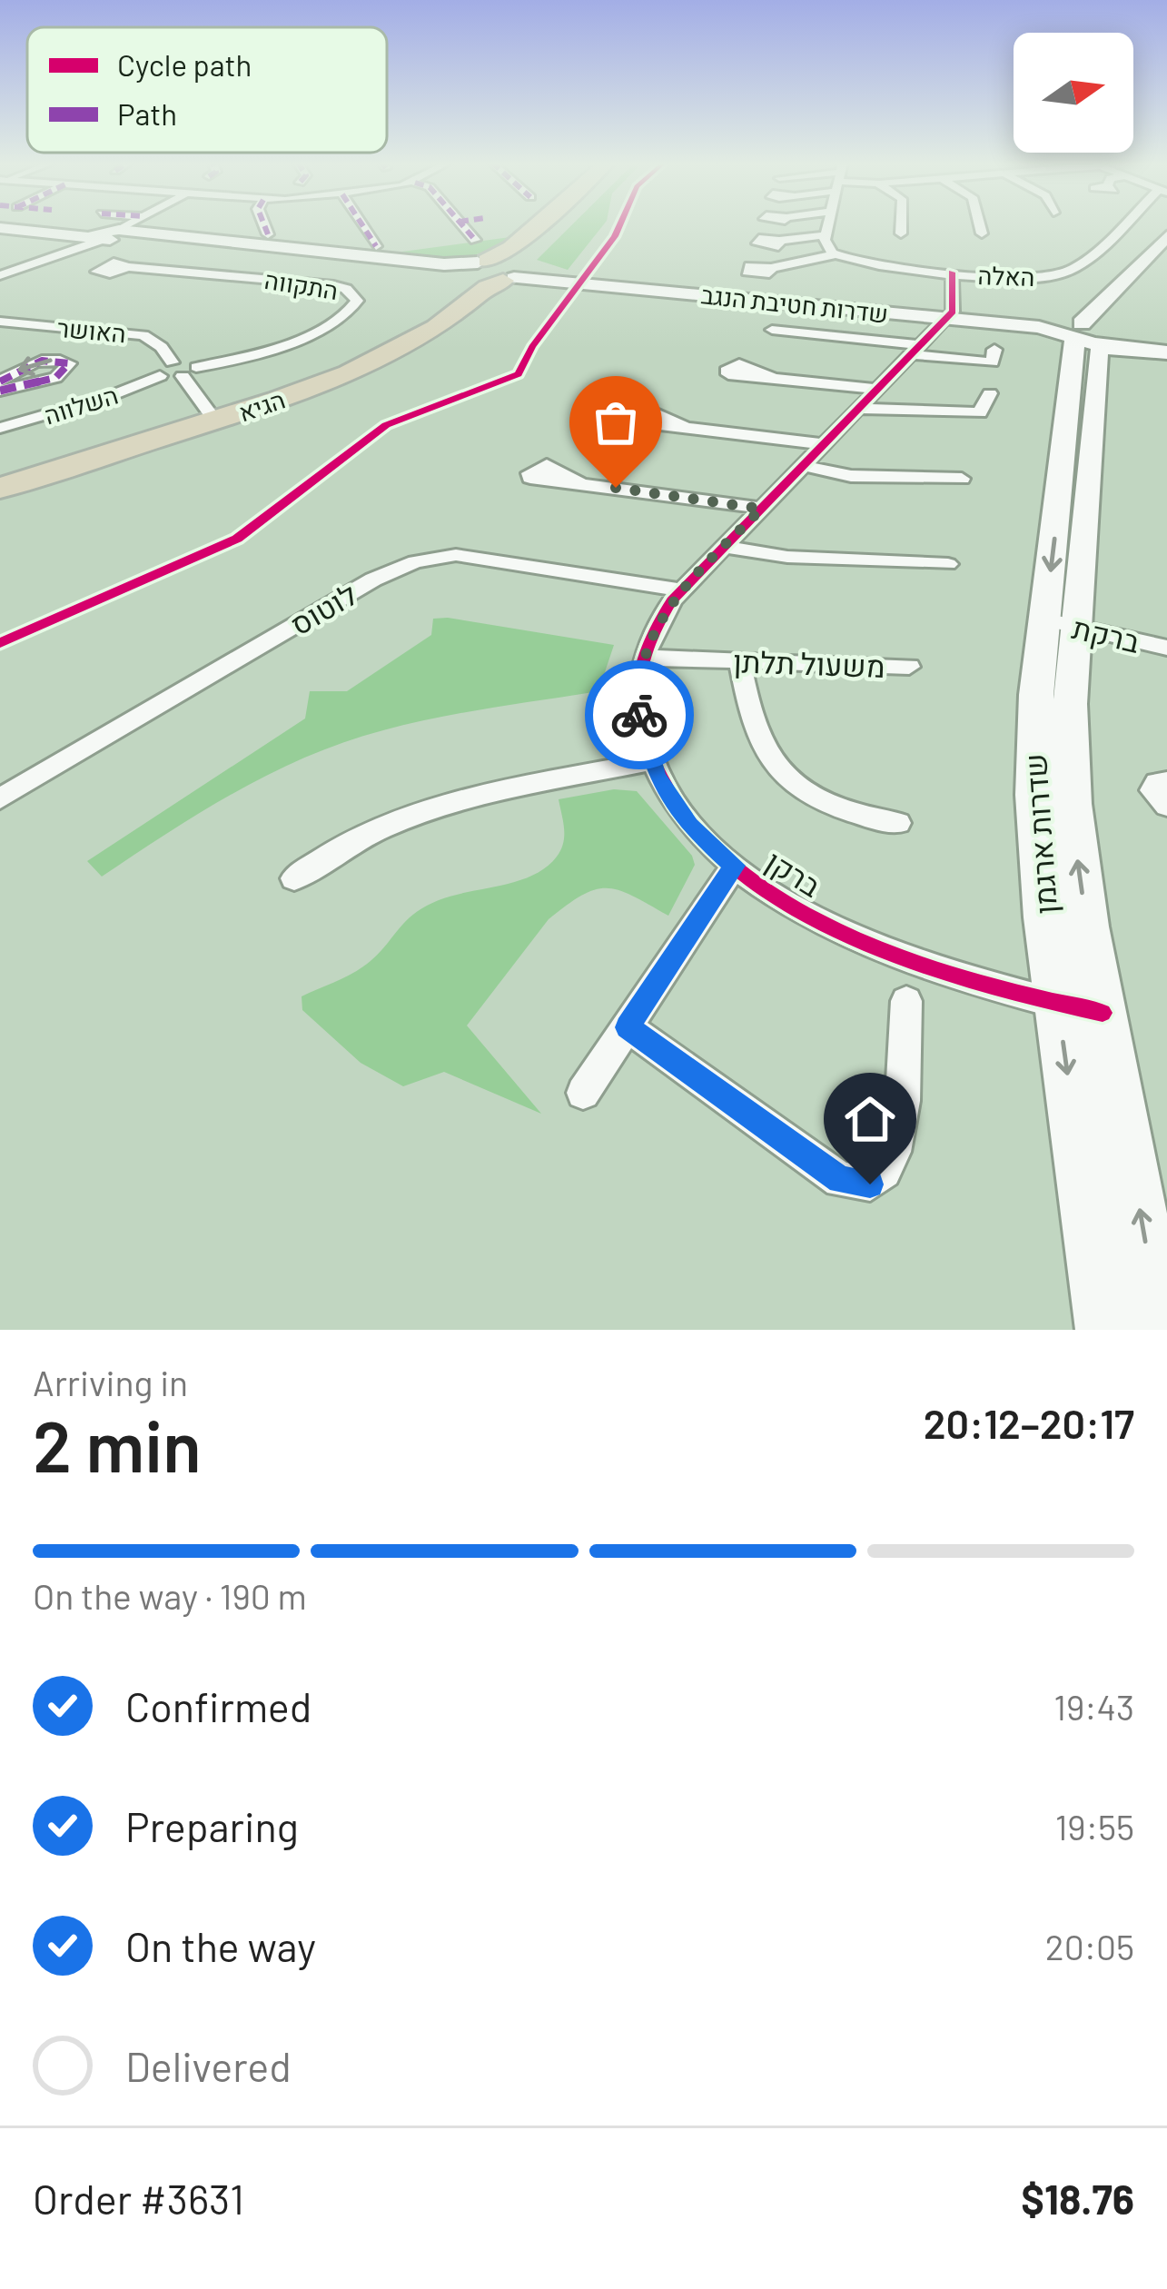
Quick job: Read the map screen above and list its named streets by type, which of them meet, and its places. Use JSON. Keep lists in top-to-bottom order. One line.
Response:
{"streets":{"highway":["הגיא"],"street":["האלה","התקווה","שדרות חטיבת הנגב","האושר","השלווה","לוטוס","ברקת","משעול תלתן","שדרות ארגמן","ברקן"]},"crossings":[["שדרות חטיבת הנגב","הגיא"],["שדרות חטיבת הנגב","שדרות ארגמן"],["שדרות חטיבת הנגב","ברקן"],["לוטוס","ברקן"],["ברקת","שדרות ארגמן"],["משעול תלתן","ברקן"],["שדרות ארגמן","ברקן"]],"legend":["Cycle path","Path"],"north":"right","page":{"heading":["2 min","Arriving in","20:12–20:17"],"panel":["Order #3631","$18.76"],"bar":"On the way · 190 m","list":[["Confirmed","19:43"],["Preparing","19:55"],["On the way","20:05"],"Delivered"]}}
